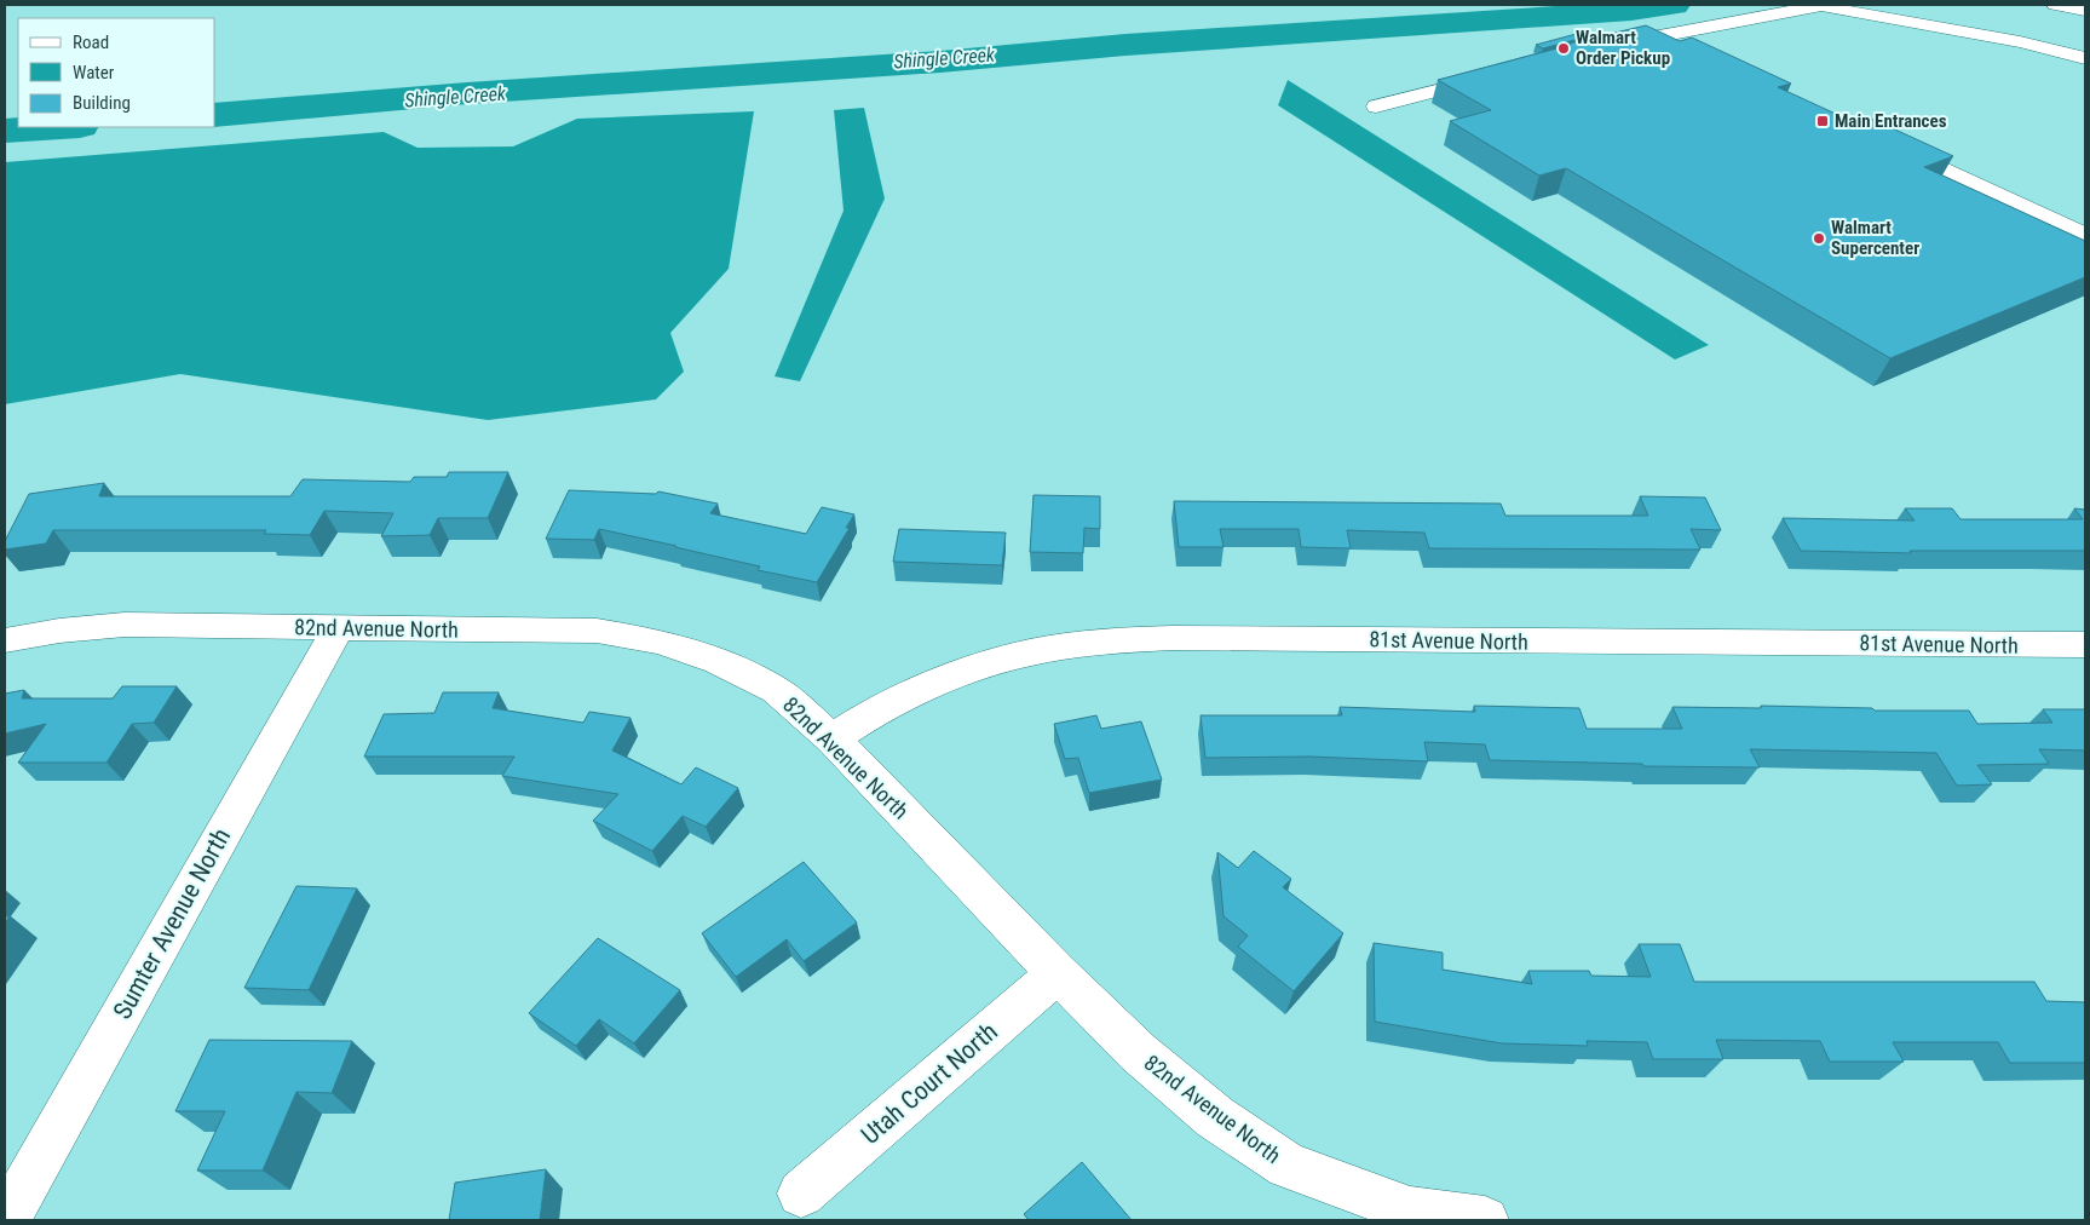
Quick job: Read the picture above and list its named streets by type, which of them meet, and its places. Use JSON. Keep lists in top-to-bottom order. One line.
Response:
{"streets":{"street":["82nd Avenue North","81st Avenue North","Sumter Avenue North","Utah Court North"]},"crossings":[["82nd Avenue North","81st Avenue North"],["82nd Avenue North","Sumter Avenue North"],["82nd Avenue North","Utah Court North"]],"water":["Shingle Creek"],"places":{"other":["Walmart Order Pickup","Walmart Supercenter"],"transit":["Main Entrances"]},"legend":["Road","Water","Building"]}
